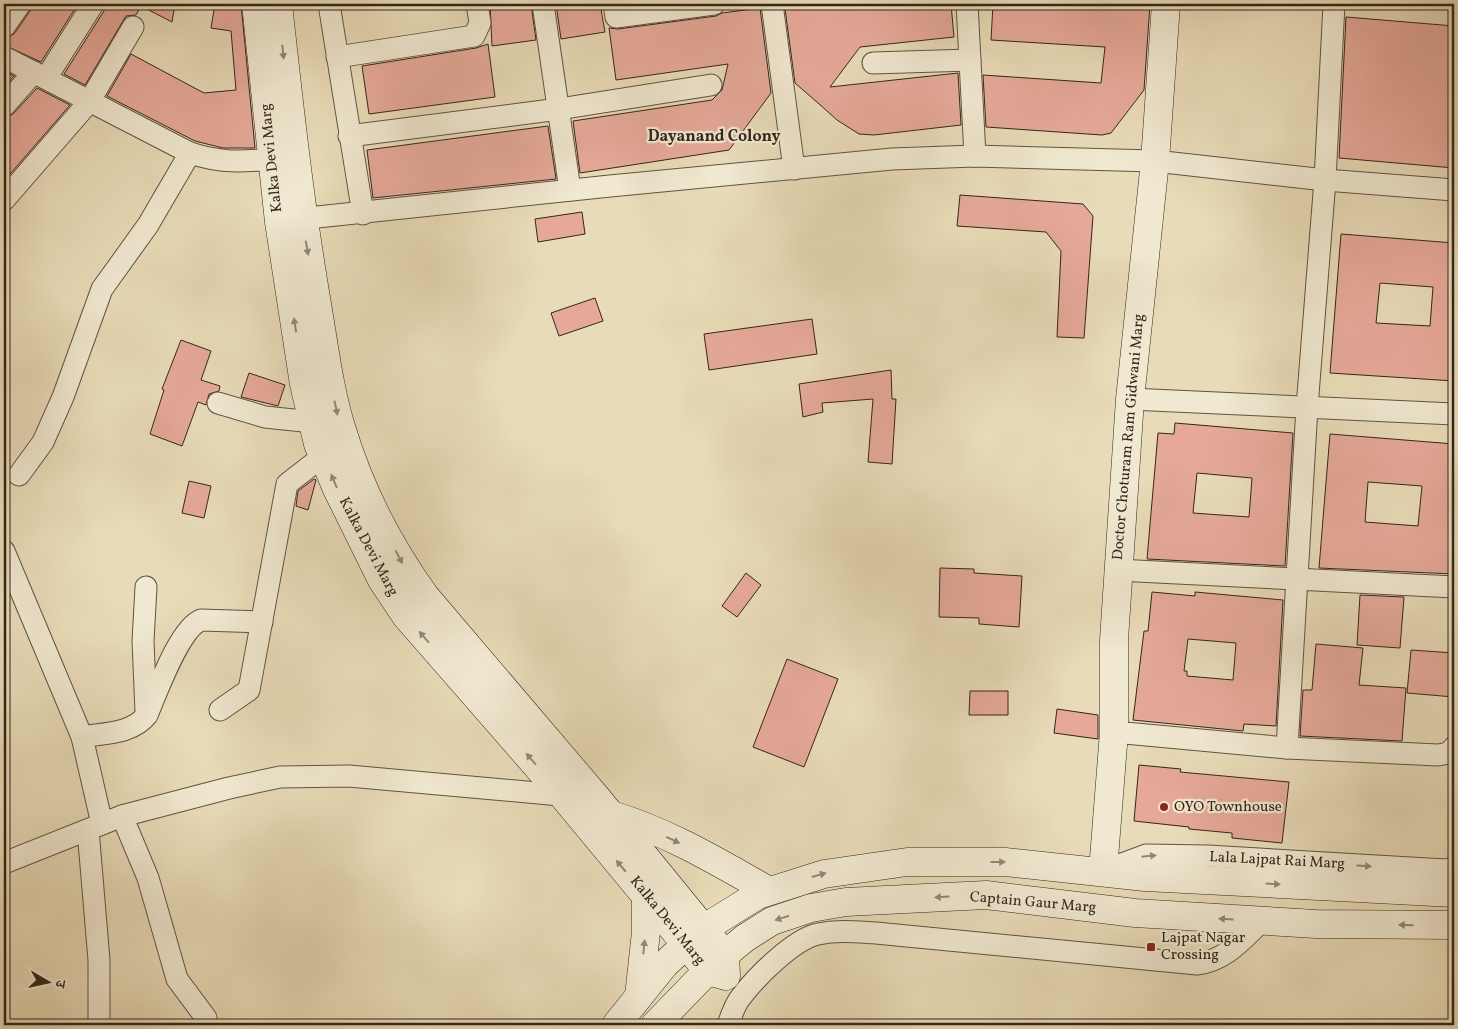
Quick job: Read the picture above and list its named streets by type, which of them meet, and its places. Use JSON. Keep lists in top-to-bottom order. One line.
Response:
{"streets":{"street":["Kalka Devi Marg","Doctor Choturam Ram Gidwani Marg","Lala Lajpat Rai Marg","Captain Gaur Marg"]},"crossings":[["Kalka Devi Marg","Captain Gaur Marg"],["Doctor Choturam Ram Gidwani Marg","Lala Lajpat Rai Marg"]],"districts":["Dayanand Colony"],"places":{"other":["OYO Townhouse"],"transit":["Lajpat Nagar Crossing"]},"north":"right"}
